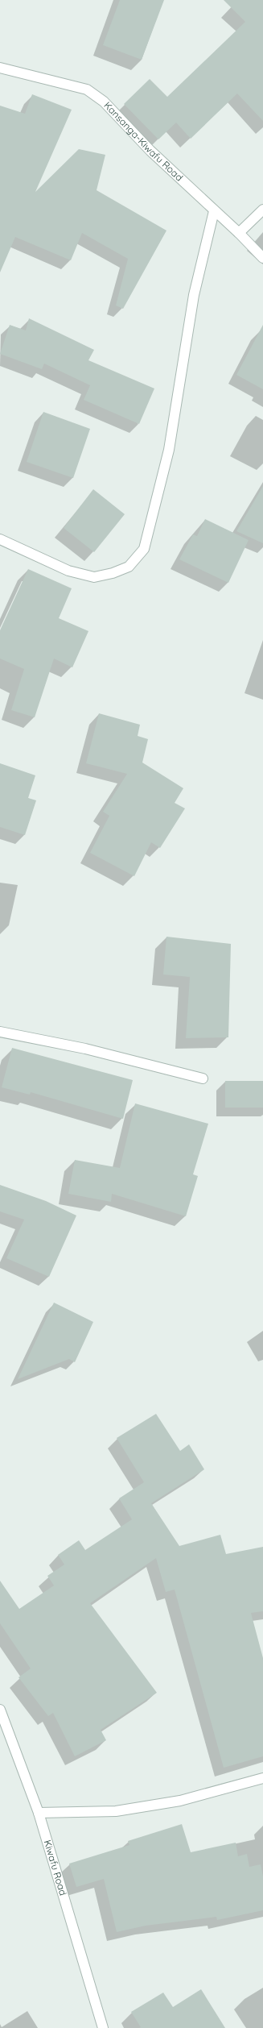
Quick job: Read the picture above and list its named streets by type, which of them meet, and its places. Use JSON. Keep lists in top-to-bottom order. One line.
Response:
{"streets":{"street":["Kansanga-Kiwafu Road","Kiwafu Road"]}}
